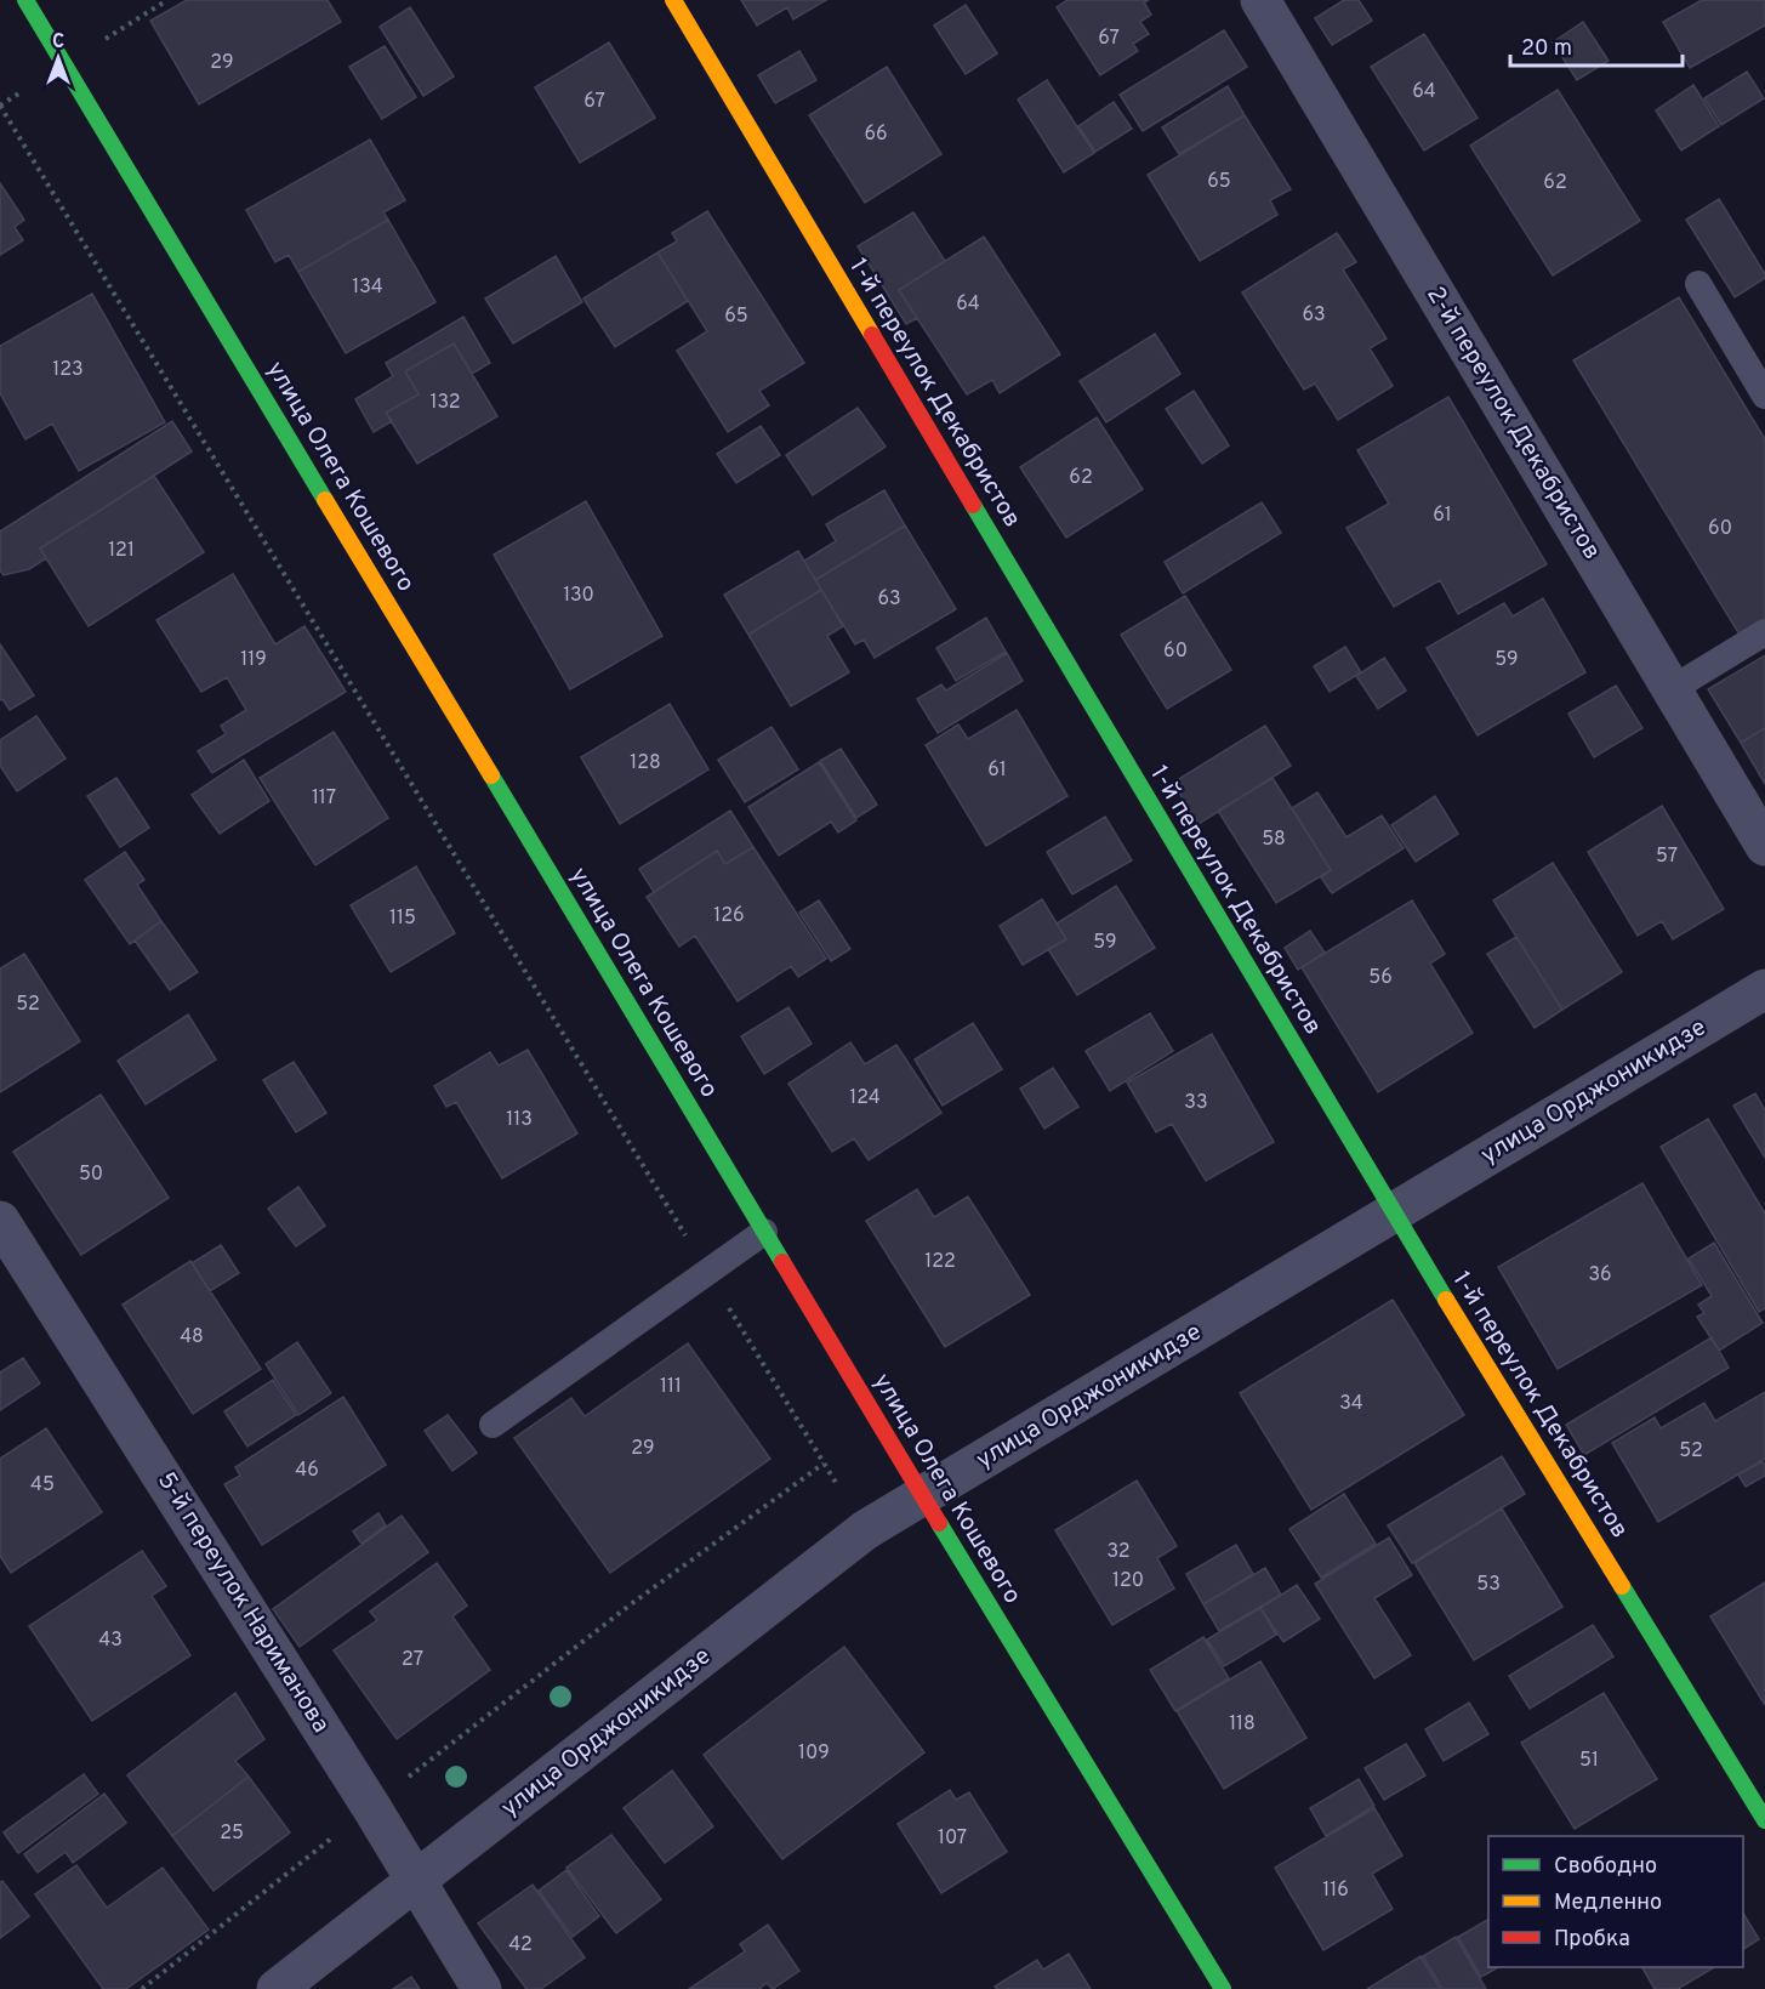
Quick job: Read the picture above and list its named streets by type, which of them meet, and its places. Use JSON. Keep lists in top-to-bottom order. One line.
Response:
{"streets":{"street":["1-й переулок Декабристов","2-й переулок Декабристов","улица Олега Кошевого","улица Орджоникидзе","5-й переулок Нариманова"]},"crossings":[["1-й переулок Декабристов","улица Орджоникидзе"],["улица Олега Кошевого","улица Орджоникидзе"],["улица Орджоникидзе","5-й переулок Нариманова"]],"house_numbers":["67","29","64","67","66","65","62","134","64","63","65","123","132","62","61","60","121","130","63","60","119","59","128","61","117","58","57","126","115","59","56","52","124","33","113","50","122","36","48","111","34","29","52","46","45","32","120","53","43","27","118","109","51","25","107","116","42"],"legend":["Свободно","Медленно","Пробка"],"scale_bar":"20 m","north":"top"}
